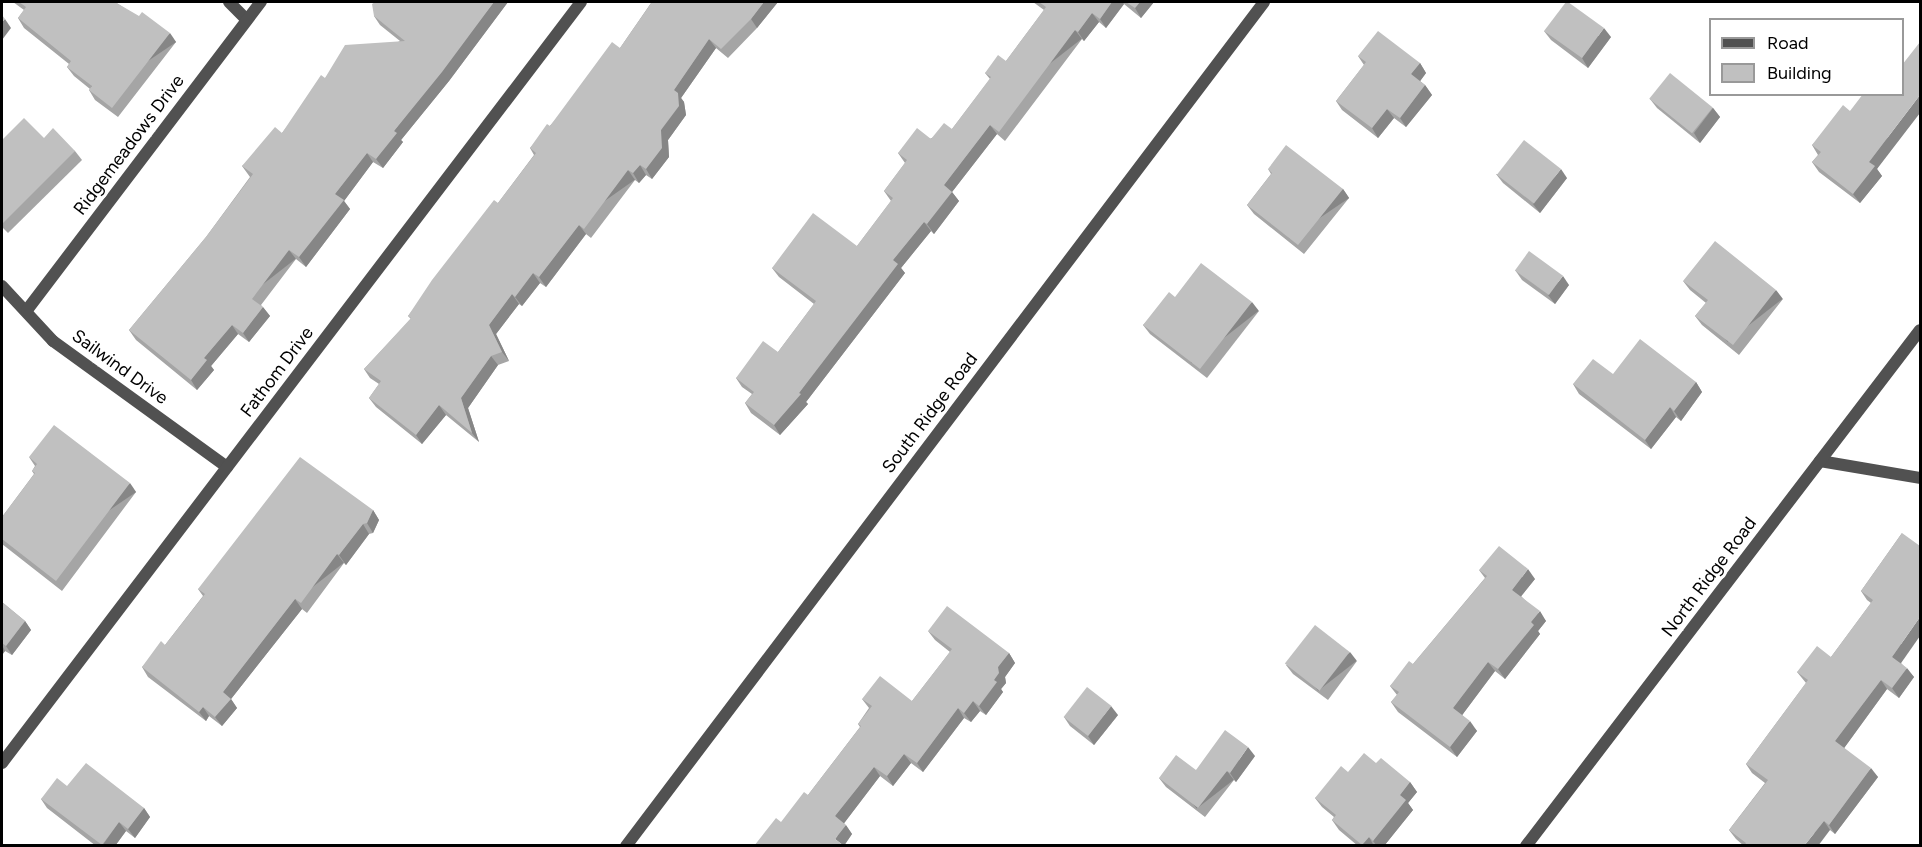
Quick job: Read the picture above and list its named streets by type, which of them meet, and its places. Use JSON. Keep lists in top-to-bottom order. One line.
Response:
{"streets":{"street":["Ridgemeadows Drive","Sailwind Drive","Fathom Drive","South Ridge Road","North Ridge Road"]},"crossings":[["Ridgemeadows Drive","Sailwind Drive"],["Sailwind Drive","Fathom Drive"]],"legend":["Road","Building"]}
